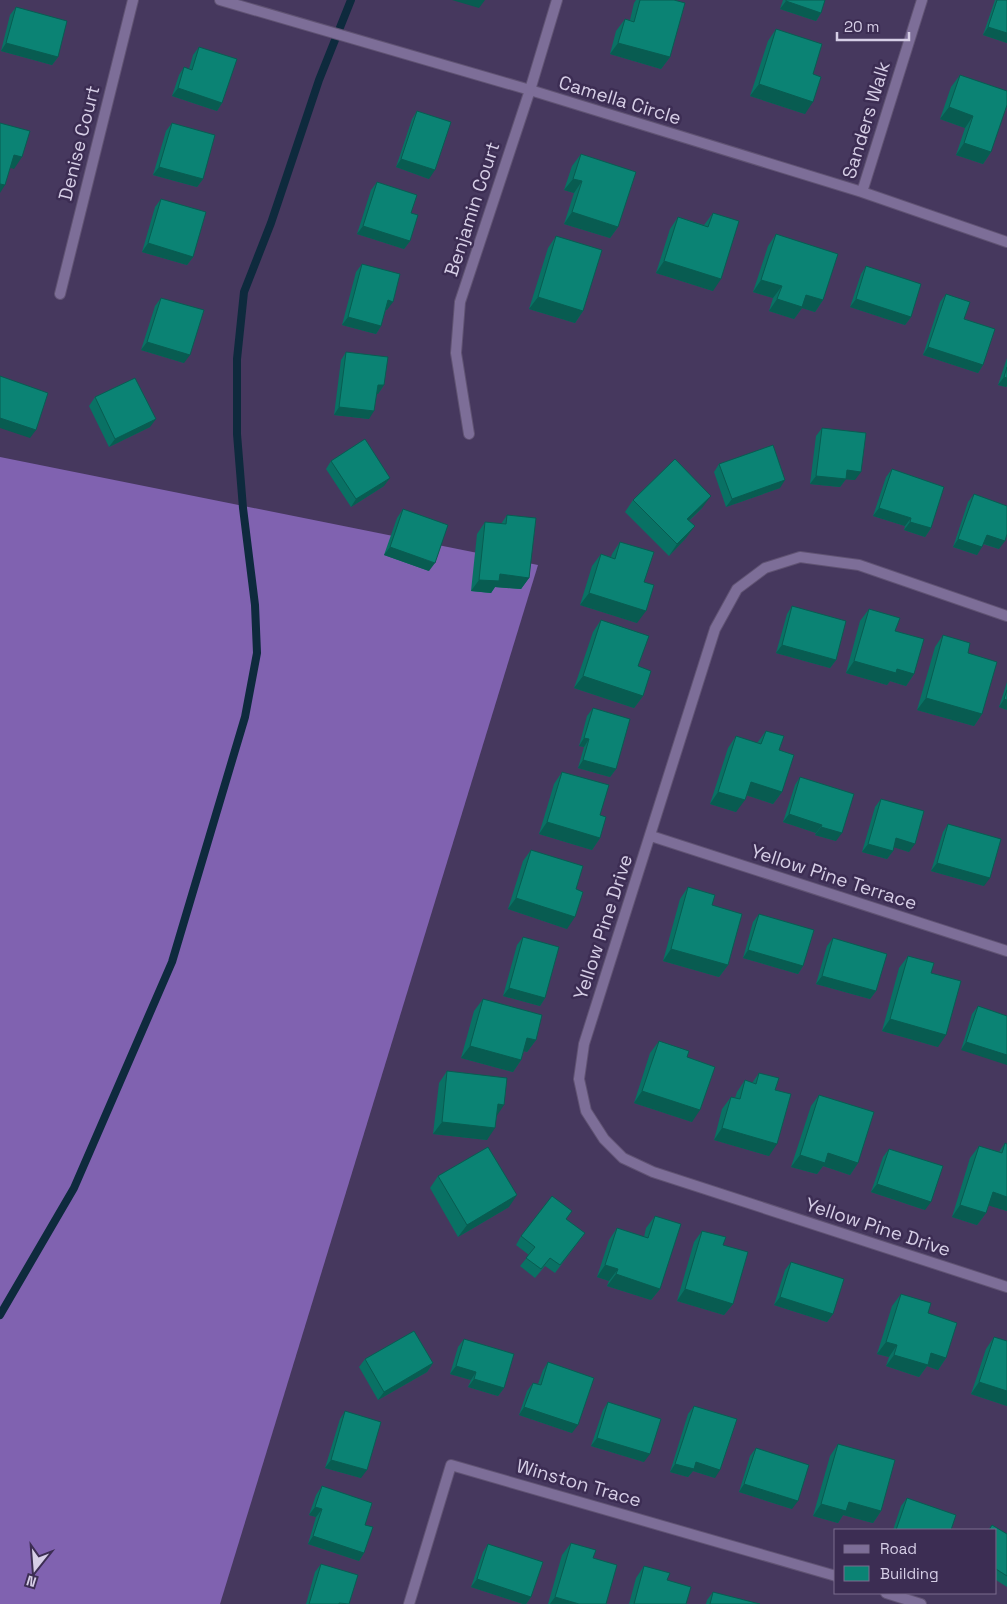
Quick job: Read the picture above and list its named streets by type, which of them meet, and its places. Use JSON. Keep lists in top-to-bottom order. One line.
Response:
{"streets":{"street":["Camella Circle","Sanders Walk","Denise Court","Benjamin Court","Yellow Pine Terrace","Yellow Pine Drive","Winston Trace"]},"crossings":[["Camella Circle","Sanders Walk"],["Camella Circle","Benjamin Court"],["Yellow Pine Terrace","Yellow Pine Drive"]],"legend":["Road","Building"],"scale_bar":"20 m","north":"bottom"}
